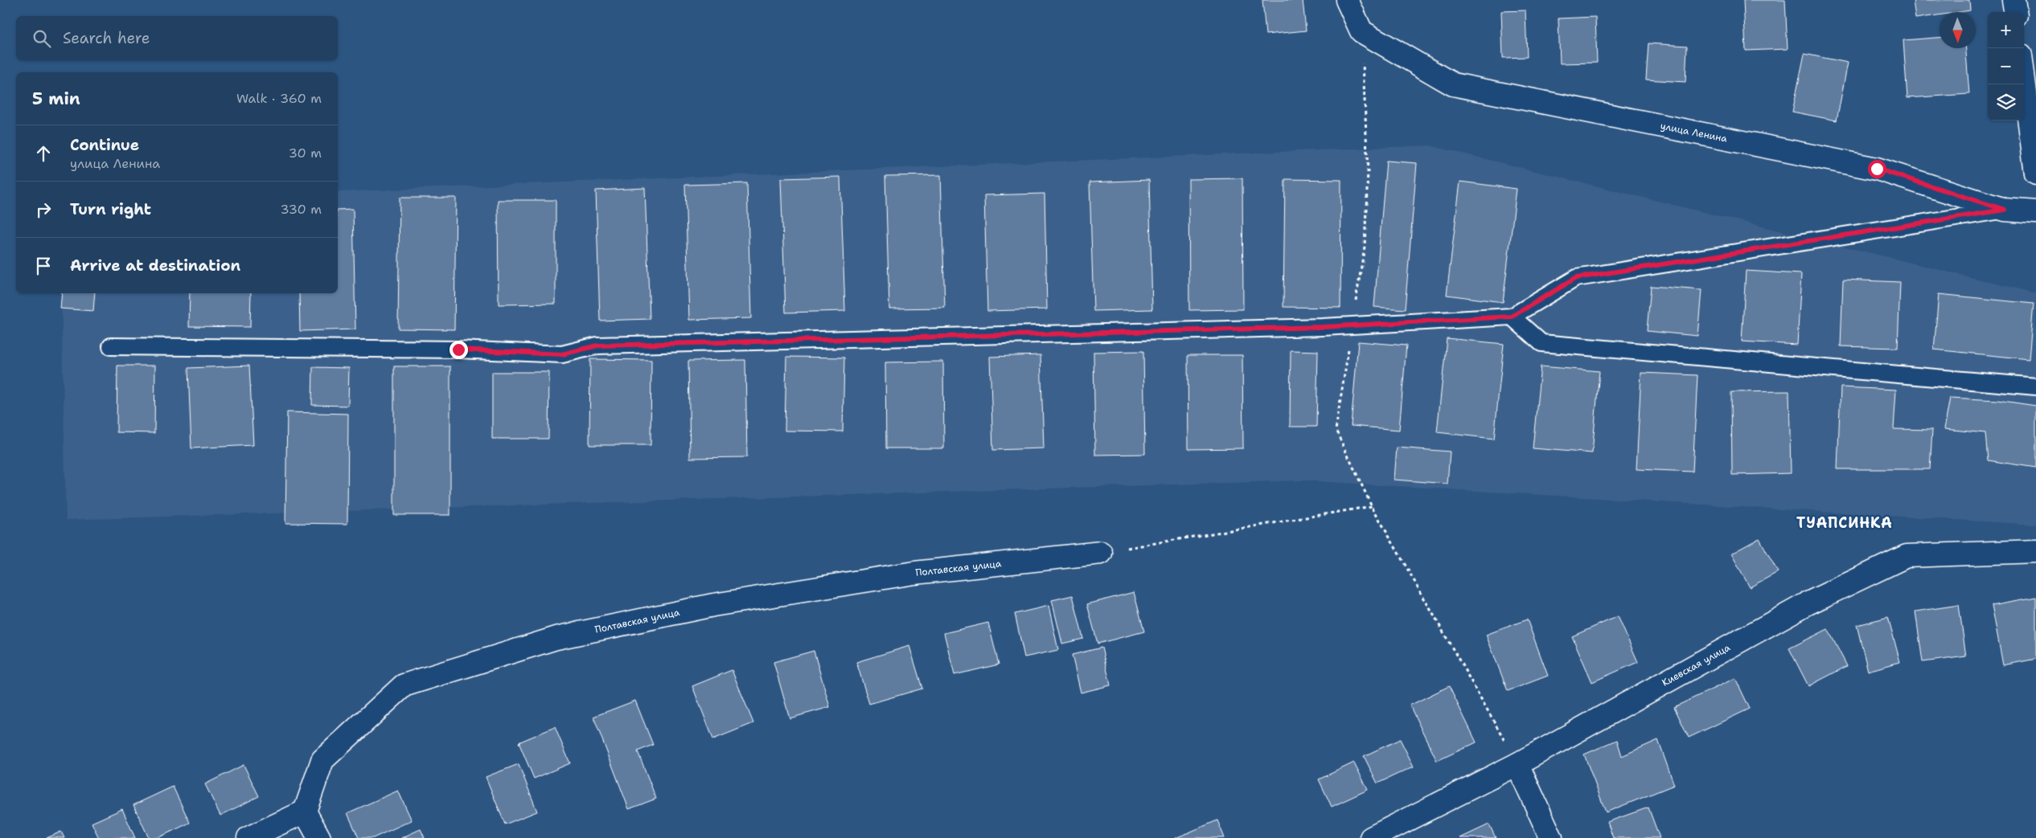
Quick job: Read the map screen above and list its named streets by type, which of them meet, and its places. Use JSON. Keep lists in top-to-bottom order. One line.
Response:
{"streets":{"street":["улица Ленина","Полтавская улица","Киевская улица"]},"districts":["ТУАПСИНКА"],"north":"bottom","page":{"map_buttons":["+","−"],"search":"Search here","heading":["5 min","Walk · 360 m"],"list":[["Continue","улица Ленина","30 m"],["Turn right","330 m"],"Arrive at destination"]}}
